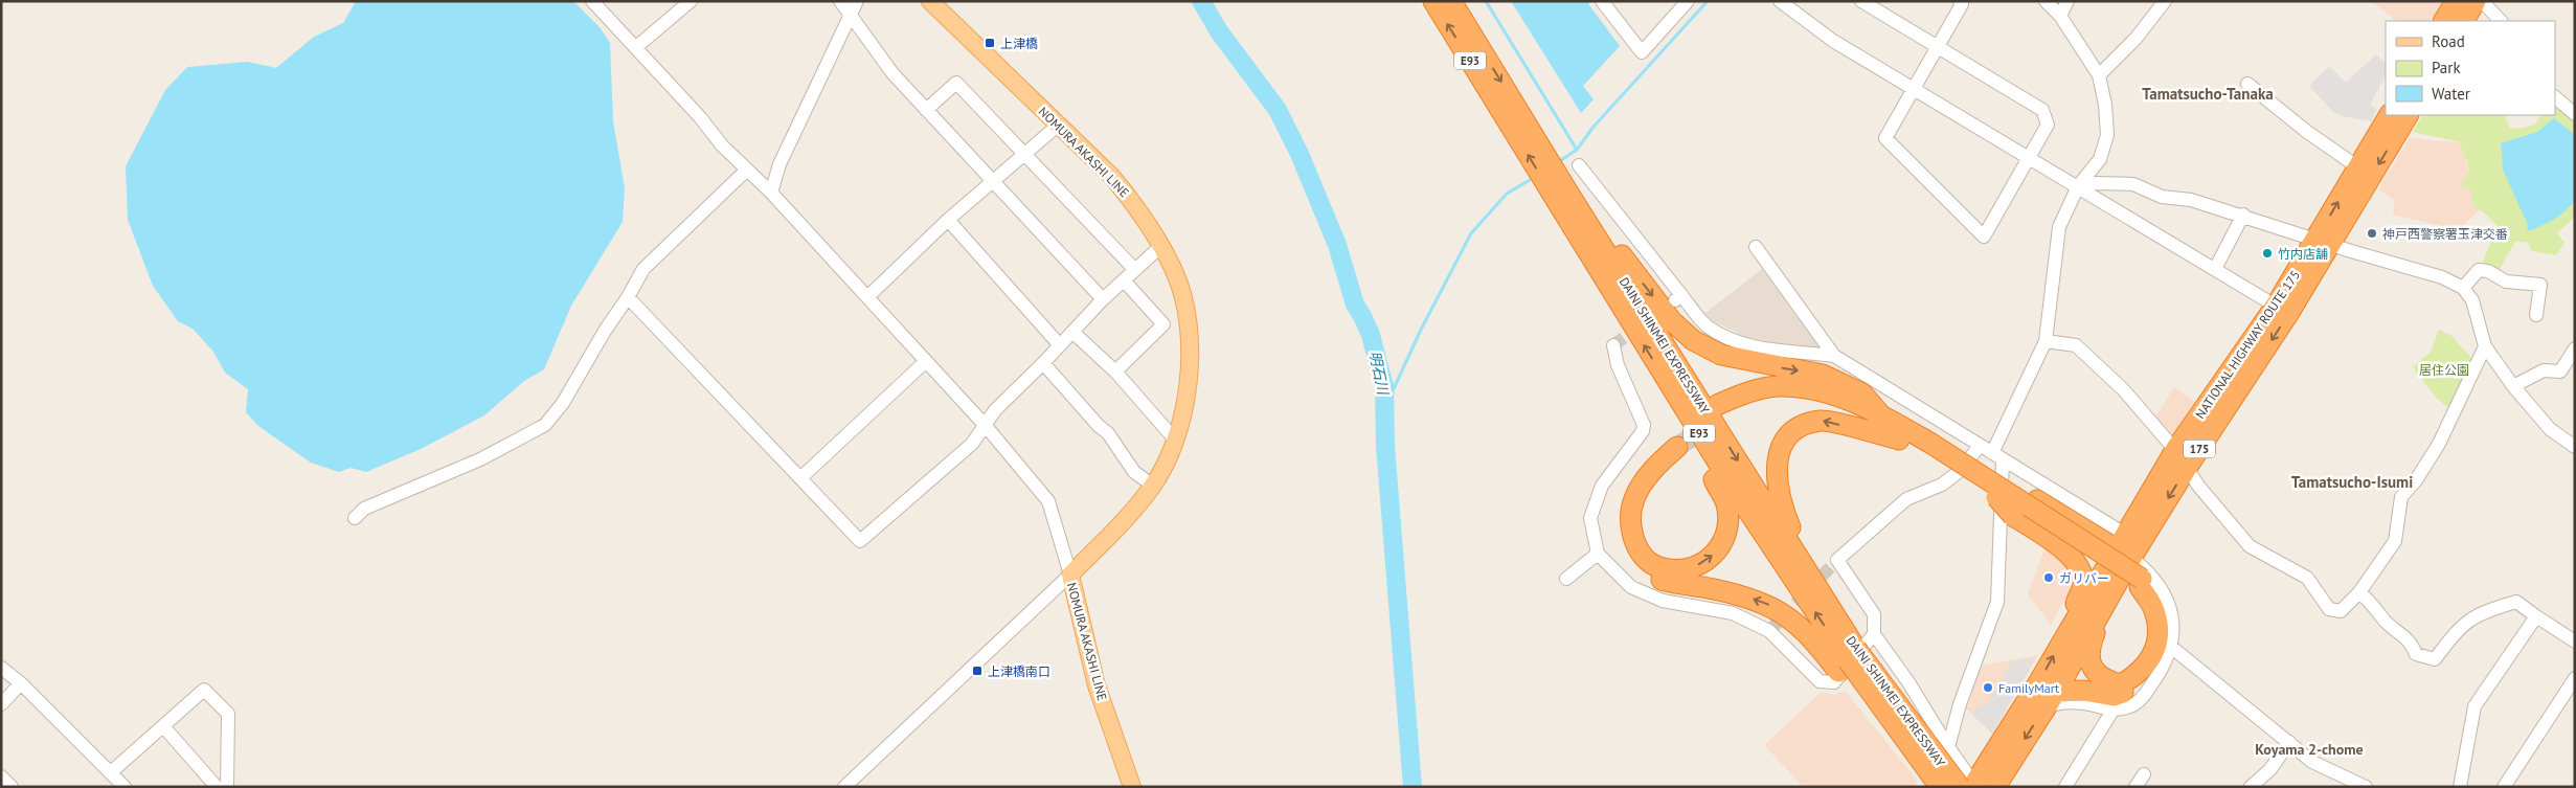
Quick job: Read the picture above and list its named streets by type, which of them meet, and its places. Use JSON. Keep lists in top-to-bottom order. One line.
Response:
{"streets":{"highway":["E93","NATIONAL HIGHWAY ROUTE 175","DAINI SHINMEI EXPRESSWAY","175"],"main road":["NOMURA AKASHI LINE"]},"crossings":[["NATIONAL HIGHWAY ROUTE 175","DAINI SHINMEI EXPRESSWAY"]],"districts":["Tamatsucho-Tanaka","Tamatsucho-Isumi","Koyama 2-chome"],"water":["明石川"],"parks":["居住公園"],"places":{"transit":["上津橋","上津橋南口"],"other":["神戸西警察署玉津交番","竹内店舗","ガリバー","FamilyMart"]},"legend":["Road","Park","Water"]}
